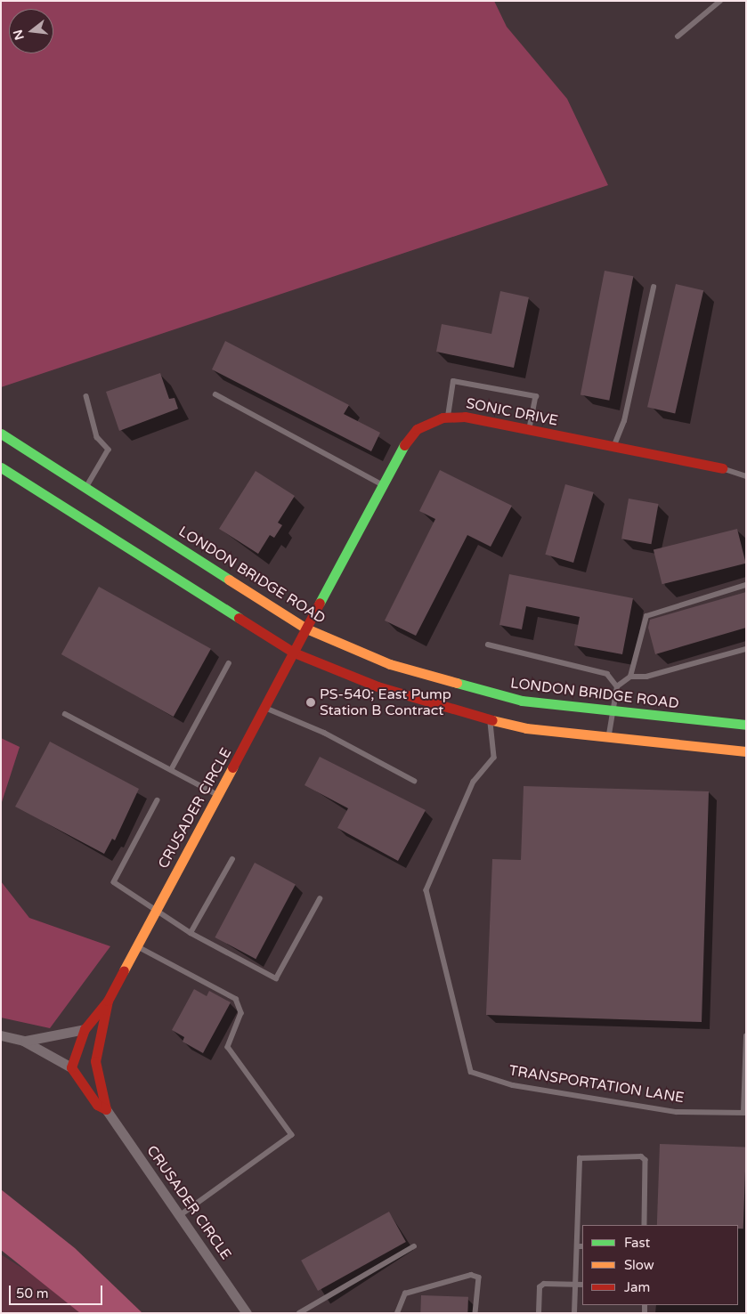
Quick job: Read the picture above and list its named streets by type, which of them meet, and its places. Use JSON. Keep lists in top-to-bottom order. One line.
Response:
{"streets":{"main road":["SONIC DRIVE","LONDON BRIDGE ROAD","CRUSADER CIRCLE"],"lane":["TRANSPORTATION LANE"]},"crossings":[["SONIC DRIVE","LONDON BRIDGE ROAD"],["SONIC DRIVE","CRUSADER CIRCLE"],["LONDON BRIDGE ROAD","CRUSADER CIRCLE"]],"places":["PS-540; East Pump Station B Contract"],"legend":["Fast","Slow","Jam"],"scale_bar":"50 m","north":"left"}
